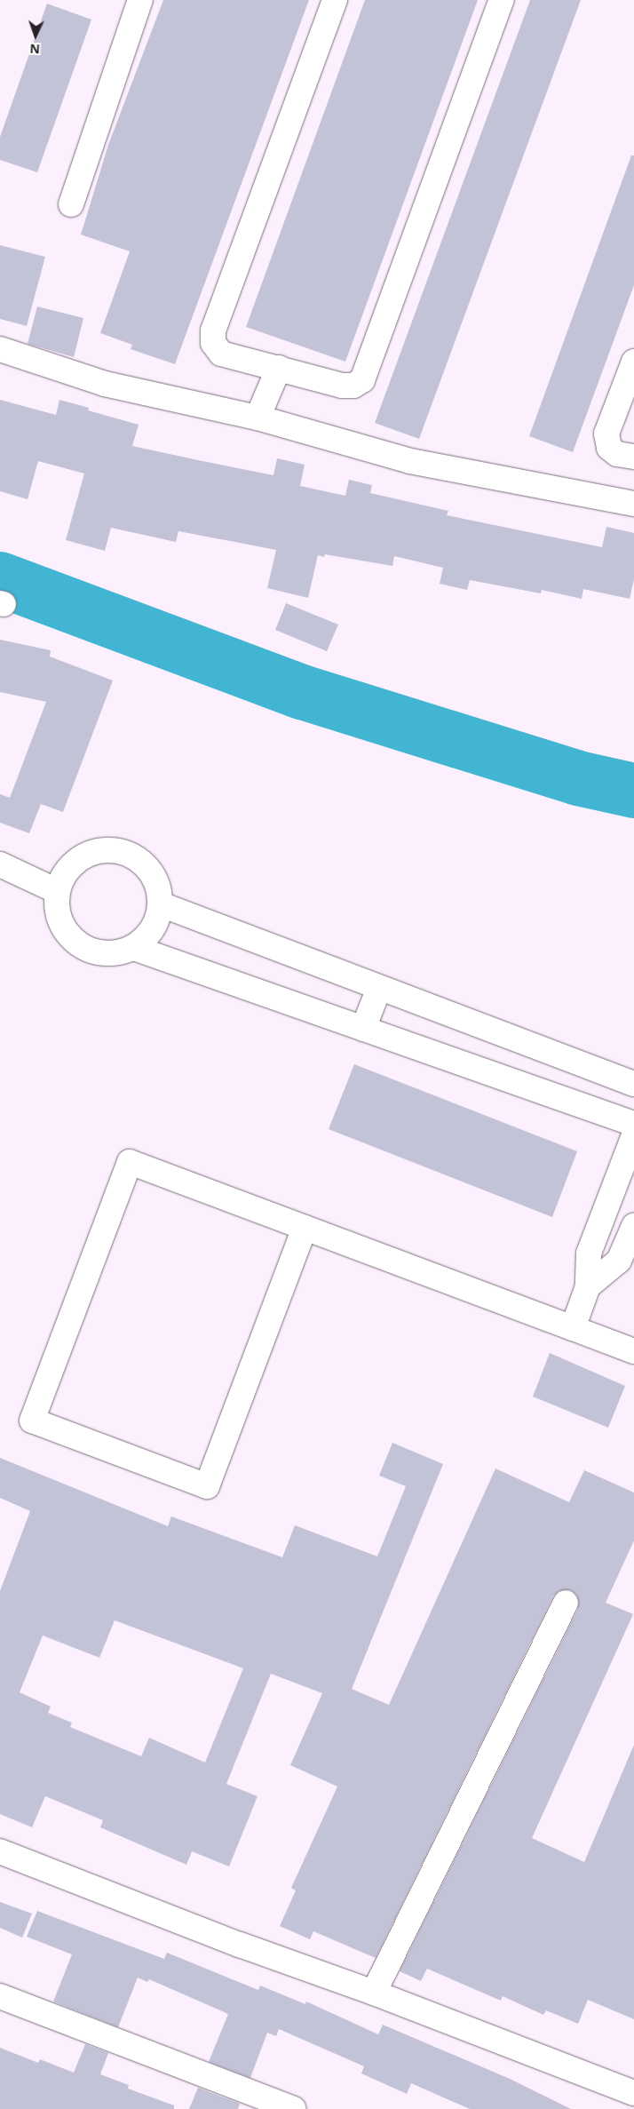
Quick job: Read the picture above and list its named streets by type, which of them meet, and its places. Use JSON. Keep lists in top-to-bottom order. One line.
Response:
{"north":"bottom"}
